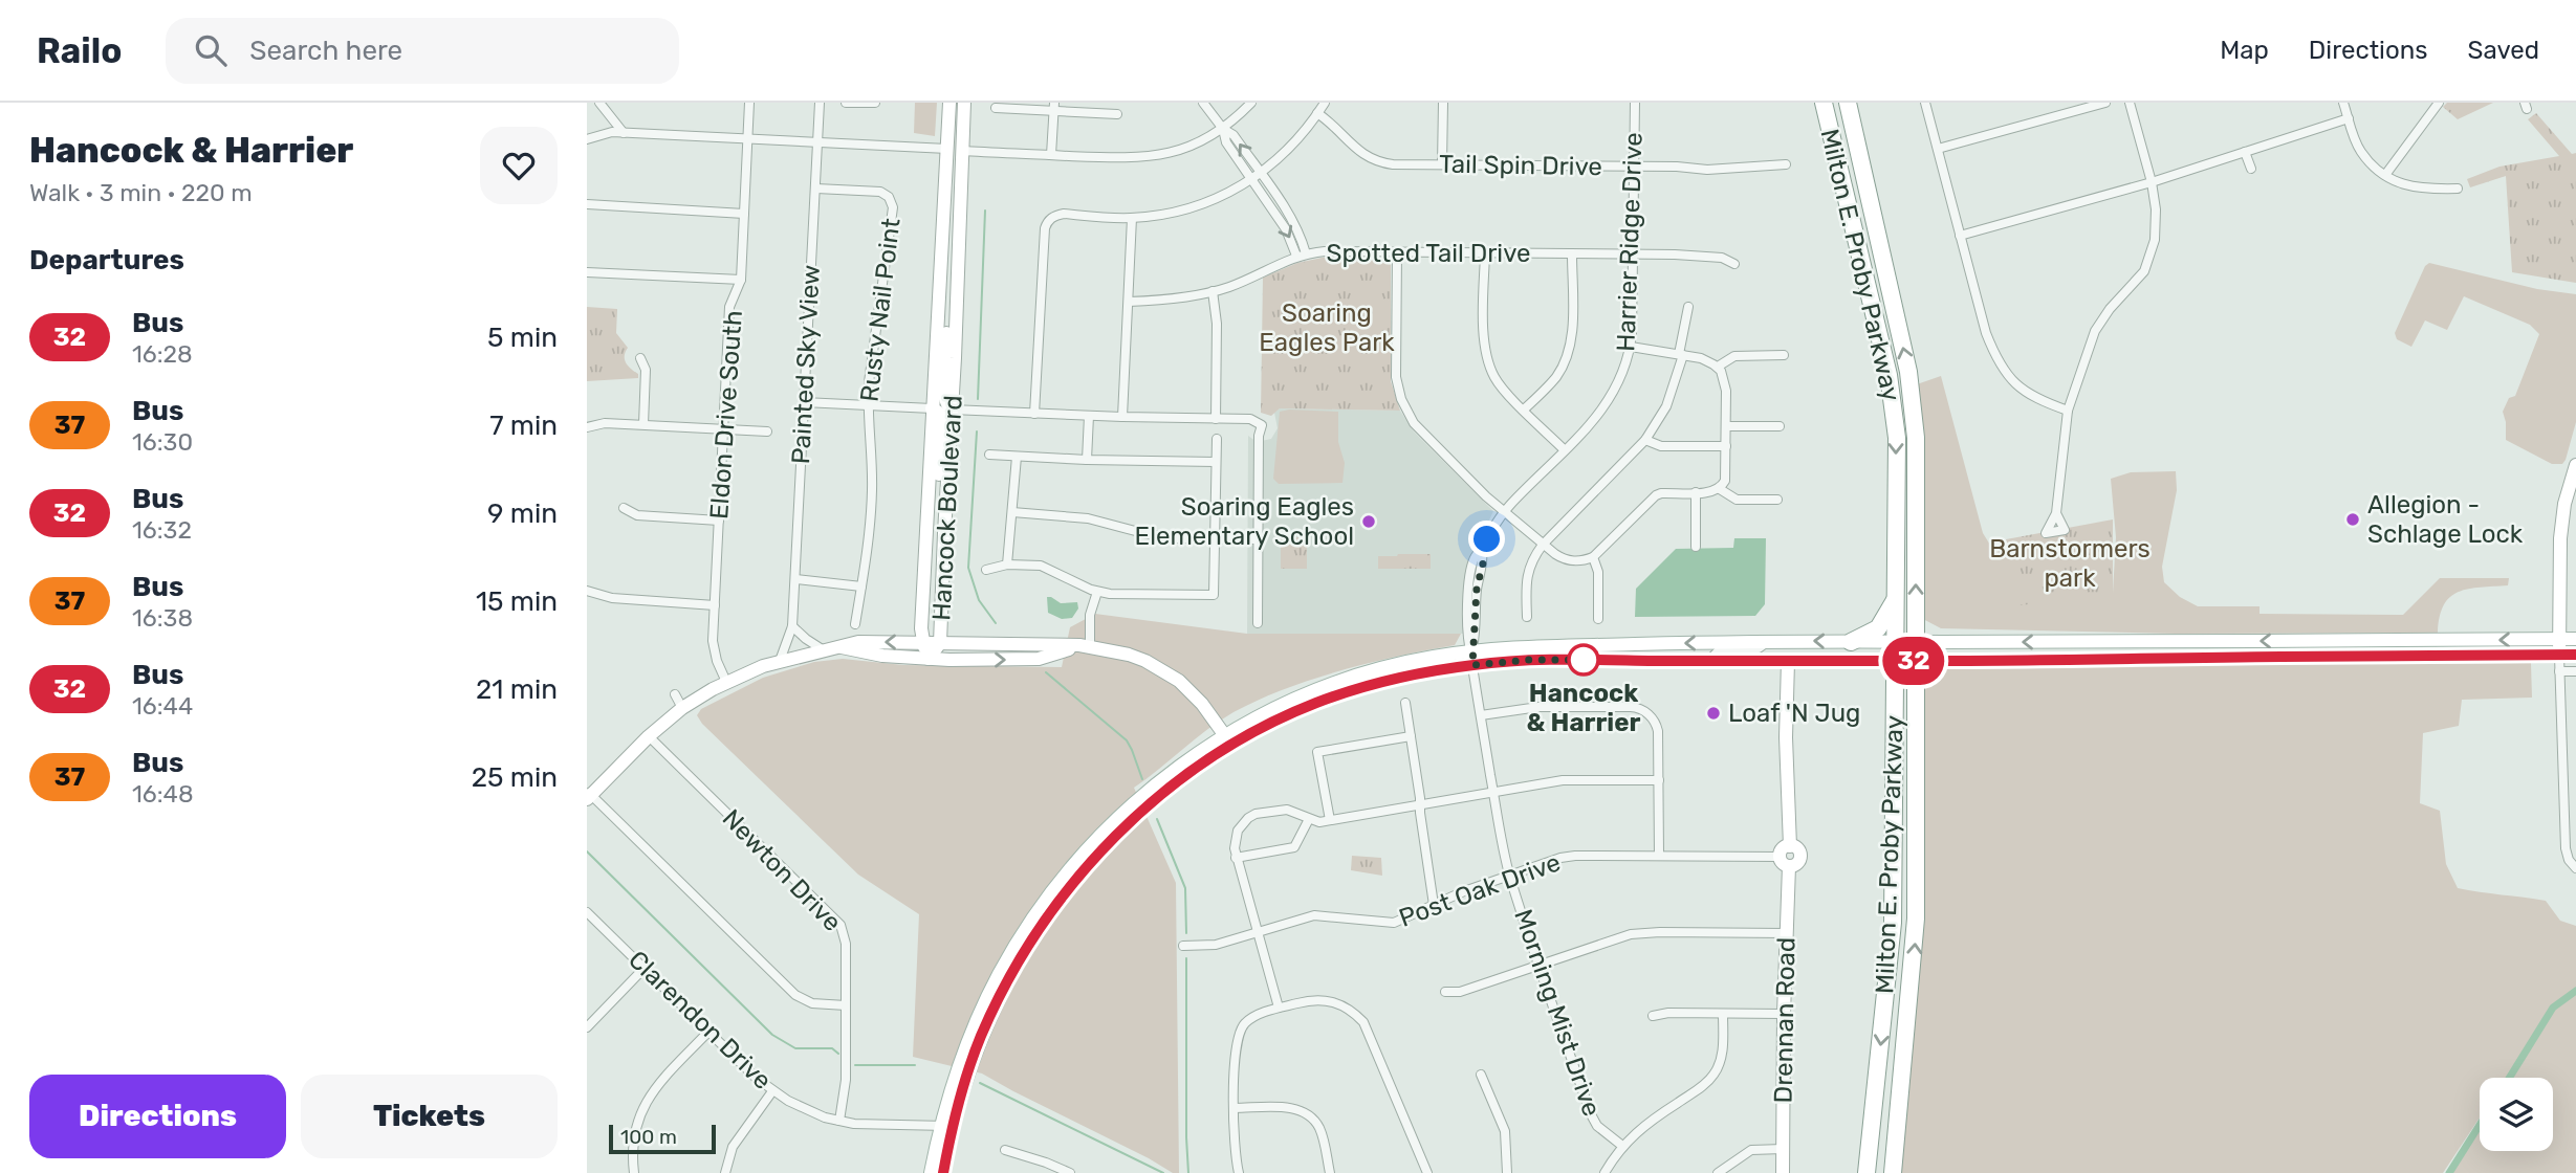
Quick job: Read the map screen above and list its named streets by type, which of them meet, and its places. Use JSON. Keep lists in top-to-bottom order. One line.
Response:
{"streets":{"highway":["Milton E. Proby Parkway"],"main road":["Hancock Boulevard","Drennan Road"],"street":["Tail Spin Drive","Harrier Ridge Drive","Spotted Tail Drive","Rusty Nail Point","Painted Sky View","Eldon Drive South","Newton Drive","Post Oak Drive","Morning Mist Drive","Clarendon Drive"]},"crossings":[["Tail Spin Drive","Harrier Ridge Drive"],["Harrier Ridge Drive","Spotted Tail Drive"],["Harrier Ridge Drive","Morning Mist Drive"],["Rusty Nail Point","Painted Sky View"],["Newton Drive","Clarendon Drive"],["Post Oak Drive","Morning Mist Drive"],["Post Oak Drive","Drennan Road"]],"parks":["Soaring Eagles Park","Barnstormers park"],"places":["Allegion - Schlage Lock","Soaring Eagles Elementary School","Hancock & Harrier","Loaf 'N Jug"],"lines":["bus line 32"],"scale_bar":"100 m","page":{"header":"Railo","search":"Search here","nav":["Map","Directions","Saved"],"heading":[["Hancock & Harrier","Walk · 3 min · 220 m"],"Departures"],"on_map":"32","list":[{"mark":"32","name":"Bus","note":"16:28","value":"5 min"},{"mark":"37","name":"Bus","note":"16:30","value":"7 min"},{"mark":"32","name":"Bus","note":"16:32","value":"9 min"},{"mark":"37","name":"Bus","note":"16:38","value":"15 min"},{"mark":"32","name":"Bus","note":"16:44","value":"21 min"},{"mark":"37","name":"Bus","note":"16:48","value":"25 min"}],"buttons":["Directions","Tickets"],"scale":"100 m"}}
